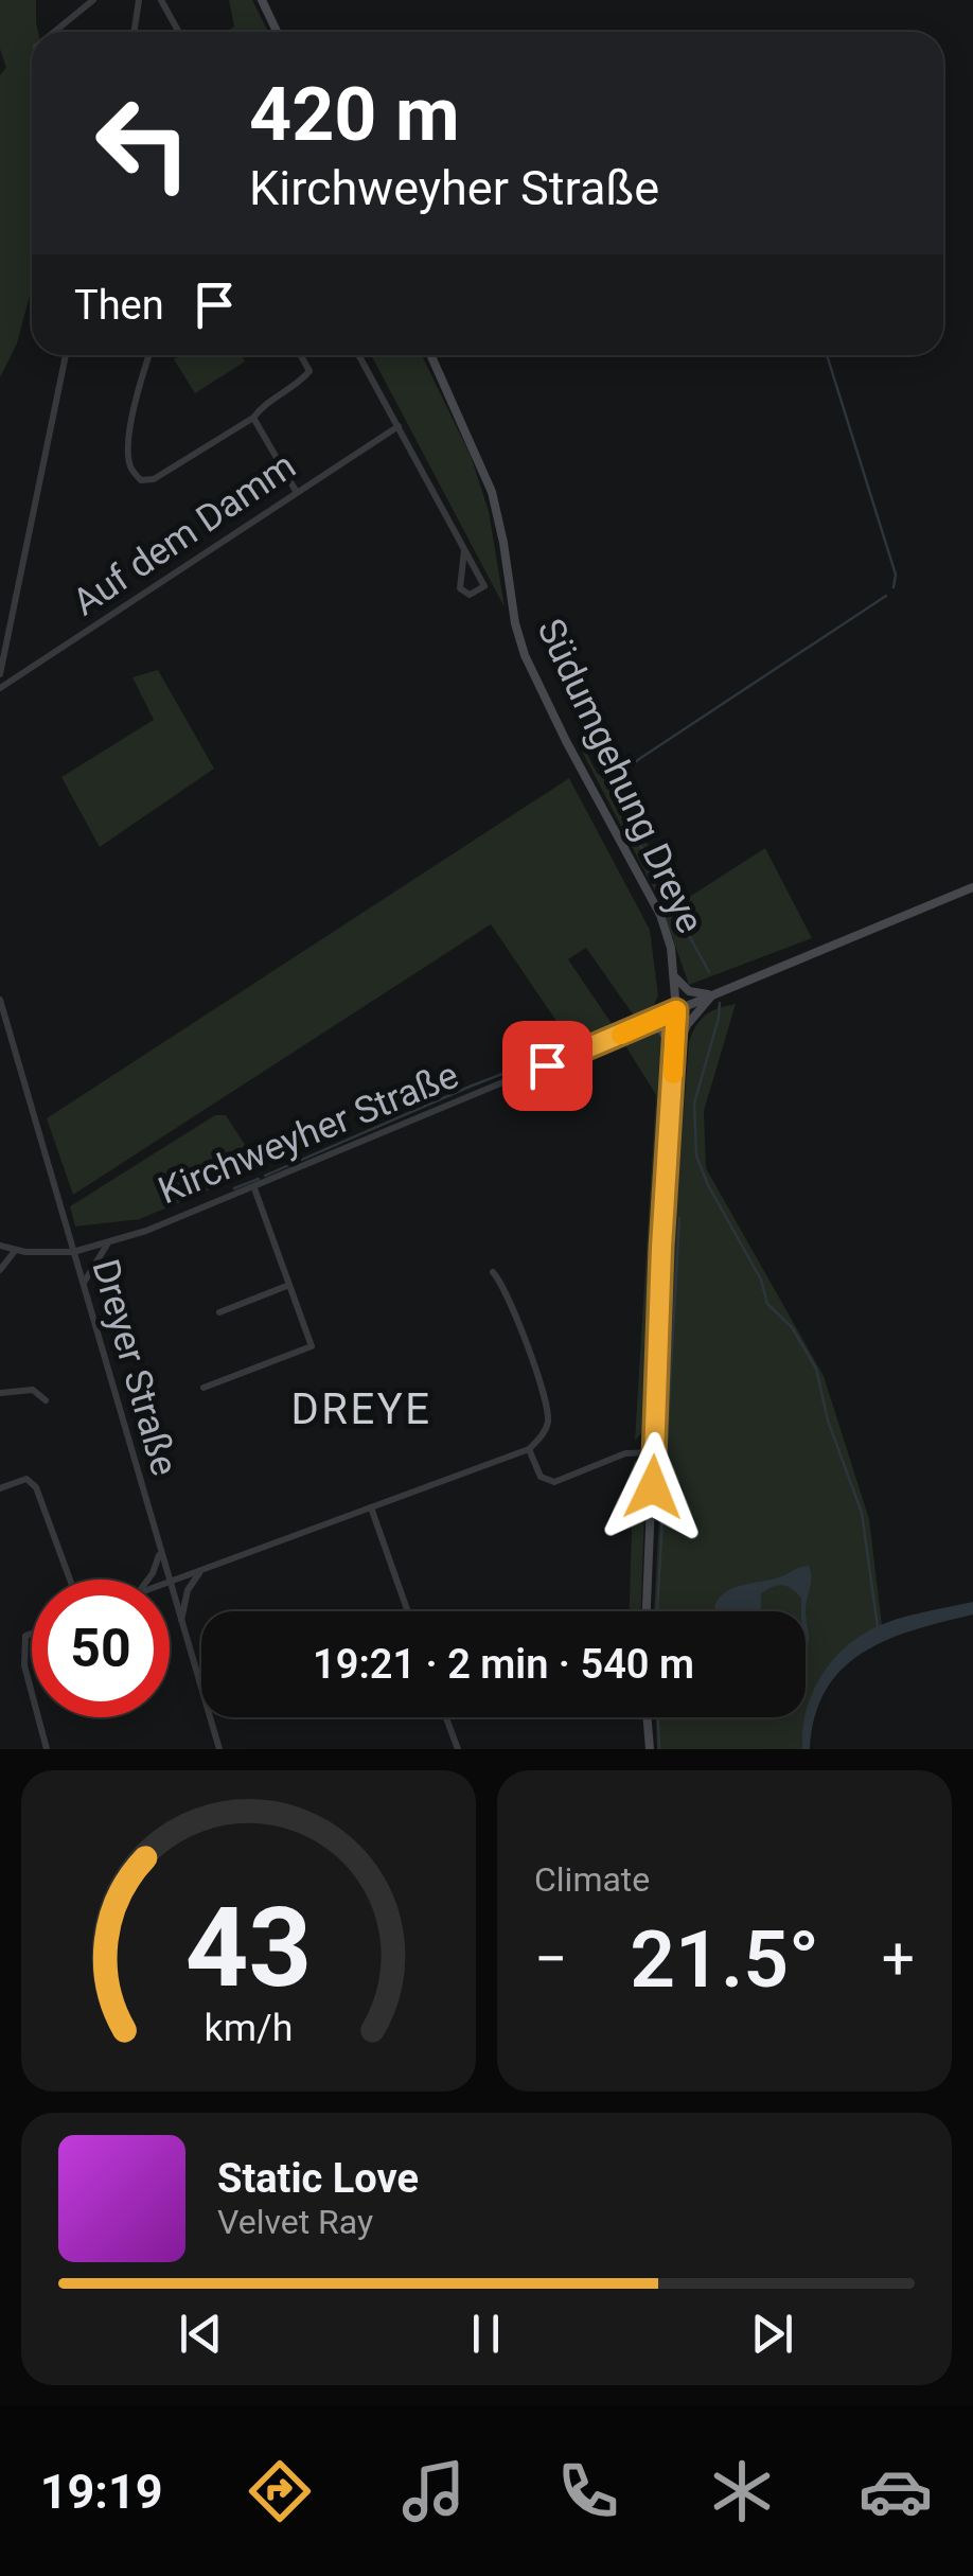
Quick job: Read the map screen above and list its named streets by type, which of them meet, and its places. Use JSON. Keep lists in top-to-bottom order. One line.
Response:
{"streets":{"main road":["Südumgehung Dreye","Kirchweyher Straße"],"street":["Auf dem Damm","Dreyer Straße"]},"crossings":[["Südumgehung Dreye","Kirchweyher Straße"],["Kirchweyher Straße","Dreyer Straße"]],"districts":["DREYE"],"page":{"turn":["420 m","Kirchweyher Straße"],"then":"Then","limit":"50","trip":"19:21 · 2 min · 540 m","tile":"Climate","heat":["−","21.5°","+"],"song":["Static Love","Velvet Ray"],"tabs":"19:19","gauge":["43","km/h"]}}
